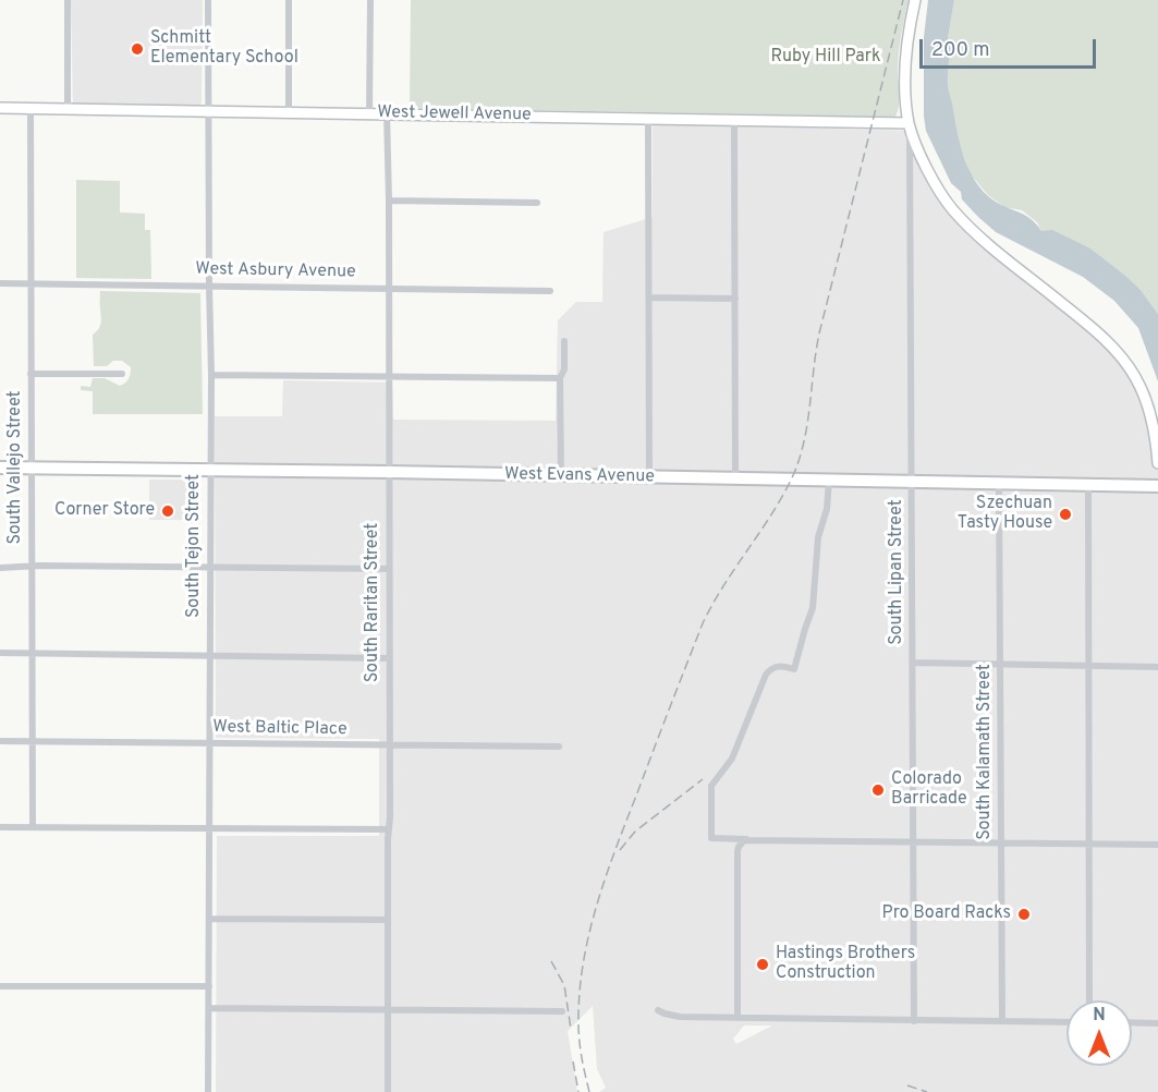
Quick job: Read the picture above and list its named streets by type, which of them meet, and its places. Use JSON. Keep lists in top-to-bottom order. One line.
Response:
{"streets":{"main road":["West Evans Avenue"],"street":["West Jewell Avenue","West Asbury Avenue","South Vallejo Street","South Tejon Street","South Lipan Street","South Raritan Street","West Baltic Place","South Kalamath Street"]},"crossings":[["West Jewell Avenue","South Vallejo Street"],["West Jewell Avenue","South Tejon Street"],["West Jewell Avenue","South Lipan Street"],["West Jewell Avenue","South Raritan Street"],["West Asbury Avenue","South Vallejo Street"],["West Asbury Avenue","South Tejon Street"],["West Asbury Avenue","South Raritan Street"],["South Vallejo Street","West Evans Avenue"],["South Vallejo Street","West Baltic Place"],["West Evans Avenue","South Tejon Street"],["West Evans Avenue","South Lipan Street"],["West Evans Avenue","South Raritan Street"],["West Evans Avenue","South Kalamath Street"],["South Tejon Street","West Baltic Place"],["South Raritan Street","West Baltic Place"]],"parks":["Ruby Hill Park"],"places":["Schmitt Elementary School","Corner Store","Szechuan Tasty House","Colorado Barricade","Pro Board Racks","Hastings Brothers Construction"],"scale_bar":"200 m","north":"top"}
